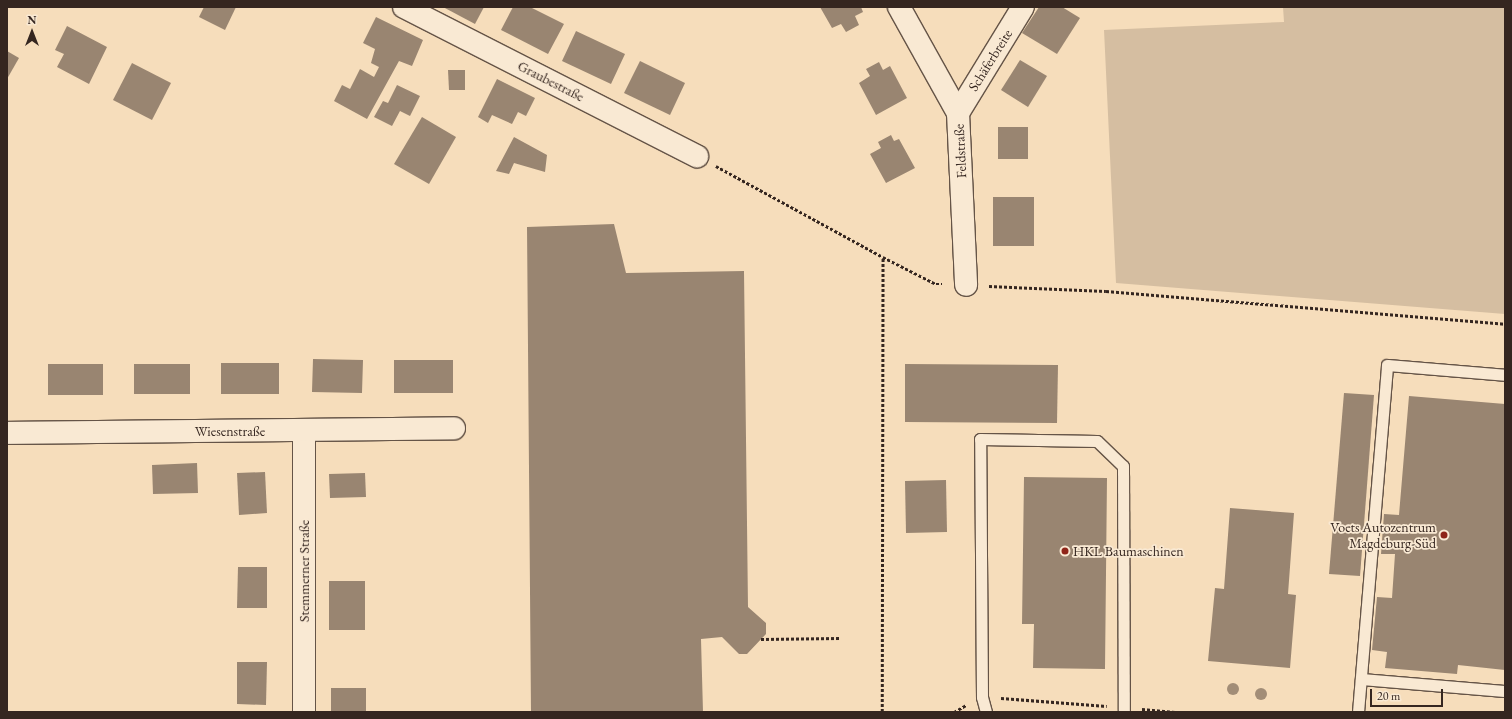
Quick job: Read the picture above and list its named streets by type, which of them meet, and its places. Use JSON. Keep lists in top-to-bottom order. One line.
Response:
{"streets":{"street":["Schäferbreite","Graubestraße","Feldstraße","Wiesenstraße","Stemmerner Straße"]},"crossings":[["Schäferbreite","Feldstraße"],["Wiesenstraße","Stemmerner Straße"]],"places":["Voets Autozentrum Magdeburg-Süd","HKL Baumaschinen"],"scale_bar":"20 m","north":"top"}
